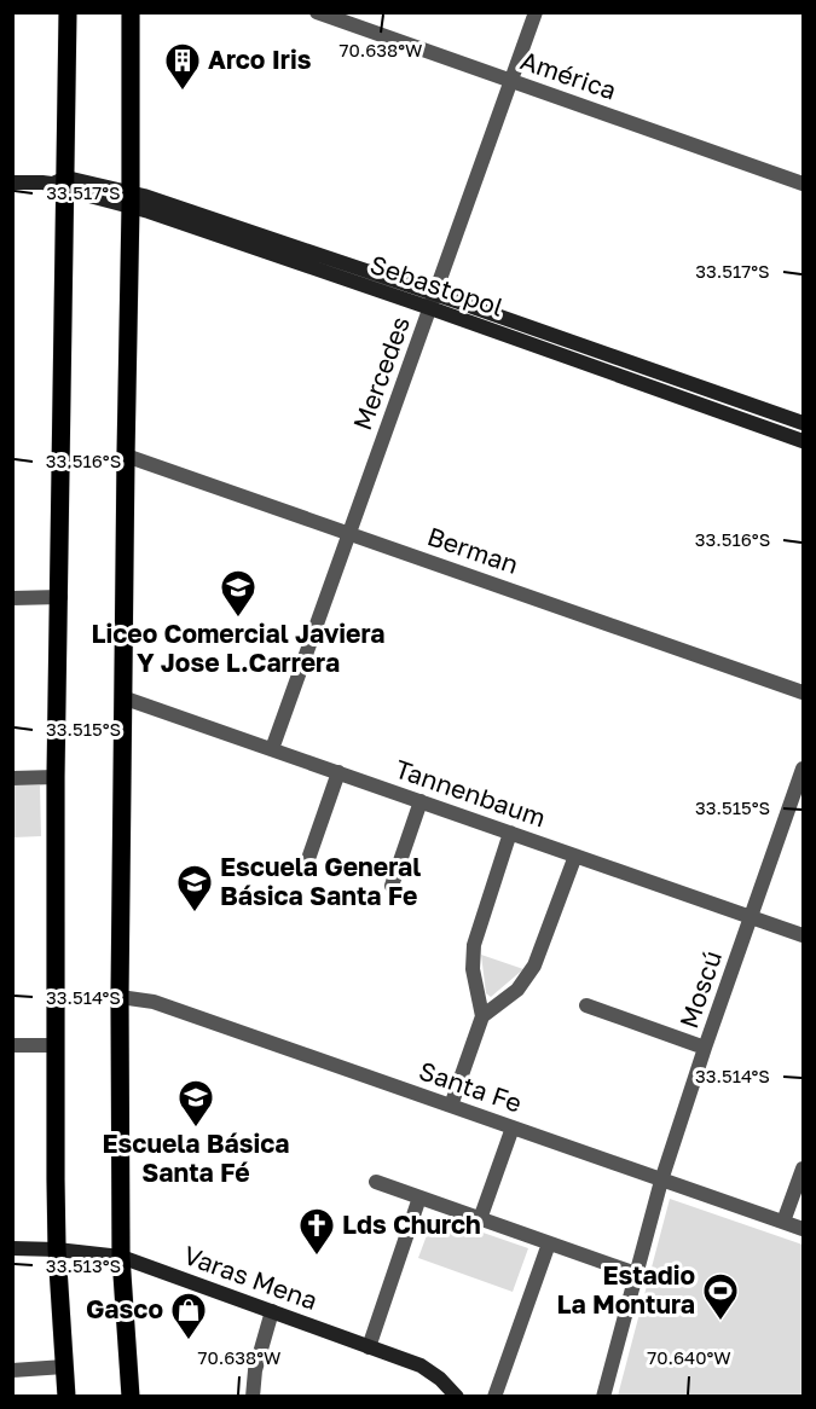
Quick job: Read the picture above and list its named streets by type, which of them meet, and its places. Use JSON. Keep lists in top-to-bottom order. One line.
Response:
{"streets":{"street":["América","Sebastopol","Mercedes","Berman","Tannenbaum","Moscú","Santa Fe","Varas Mena"]},"crossings":[["América","Mercedes"],["Sebastopol","Mercedes"],["Mercedes","Berman"],["Mercedes","Tannenbaum"],["Tannenbaum","Moscú"],["Moscú","Santa Fe"]],"places":{"building":["Arco Iris"],"school or university":["Liceo Comercial Javiera Y Jose L.Carrera","Escuela General Básica Santa Fe","Escuela Básica Santa Fé"],"church":["Lds Church"],"sports":["Estadio La Montura"],"shop":["Gasco"]},"coordinates":["70.638°W","33.517°S","33.516°S","33.515°S","33.514°S","33.513°S","70.640°W"]}
